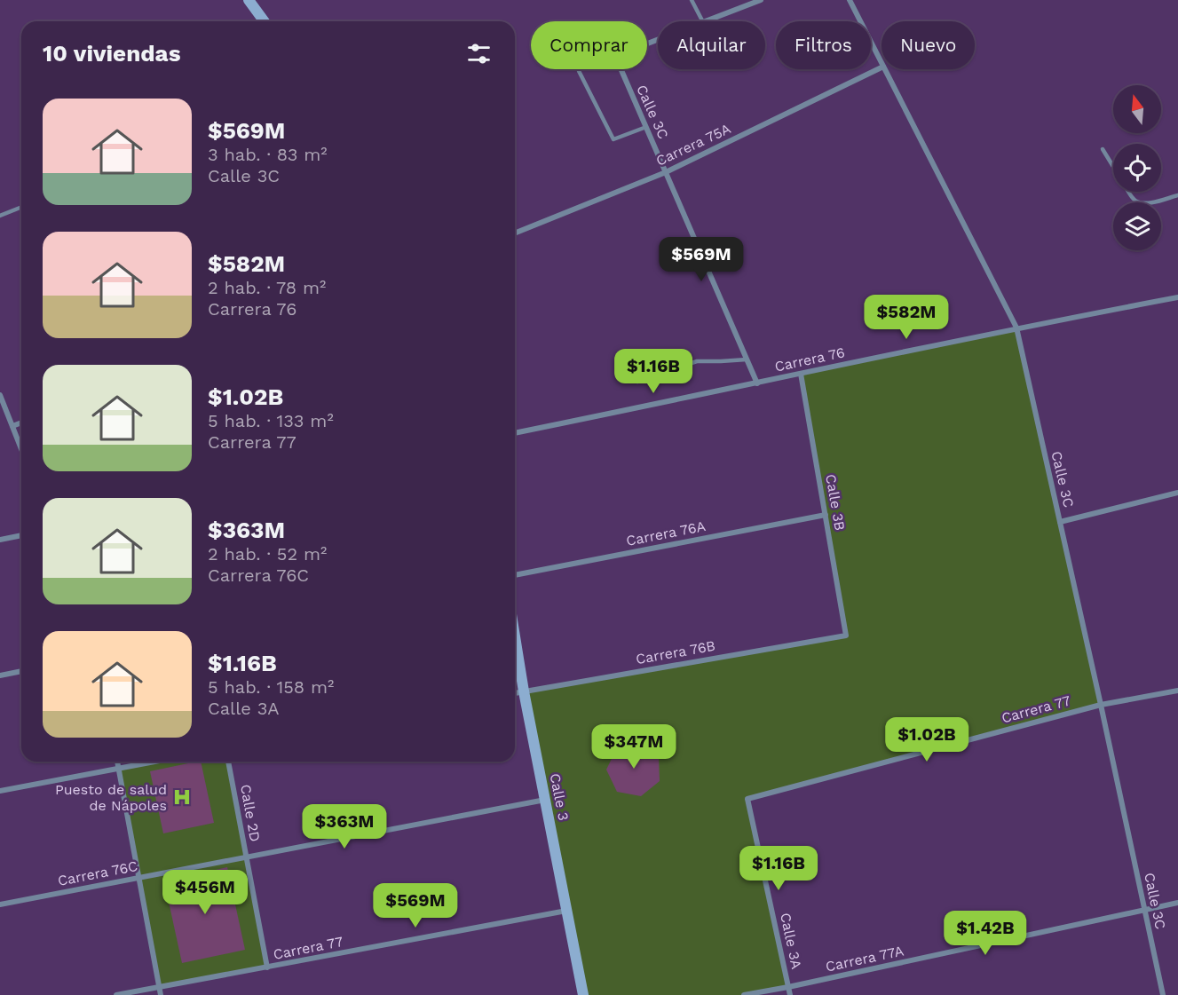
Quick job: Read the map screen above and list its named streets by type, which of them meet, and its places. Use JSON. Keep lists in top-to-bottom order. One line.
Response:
{"streets":{"street":["Calle 3C","Carrera 75A","Carrera 76","Calle 3B","Carrera 76A","Carrera 76B","Carrera 77","Calle 3","Calle 2D","Carrera 76C","Calle 3A","Carrera 77A"]},"crossings":[["Calle 3C","Carrera 75A"],["Calle 3C","Carrera 76"],["Calle 3C","Carrera 77"],["Calle 3C","Carrera 77A"],["Carrera 76","Calle 3B"],["Calle 3B","Carrera 76A"],["Calle 3B","Carrera 76B"],["Carrera 76B","Calle 3"],["Carrera 77","Calle 3"],["Carrera 77","Calle 2D"],["Carrera 77","Calle 3A"],["Calle 3","Carrera 76C"],["Calle 2D","Carrera 76C"],["Calle 3A","Carrera 77A"]],"places":{"hospital":["Puesto de salud de Nápoles"]},"north":"top","page":{"chip":["Comprar","Alquilar","Filtros","Nuevo"],"heading":"10 viviendas","list":[{"name":"$569M","note":"3 hab. · 83 m² · Calle 3C"},{"name":"$582M","note":"2 hab. · 78 m² · Carrera 76"},{"name":"$1.02B","note":"5 hab. · 133 m² · Carrera 77"},{"name":"$363M","note":"2 hab. · 52 m² · Carrera 76C"},{"name":"$1.16B","note":"5 hab. · 158 m² · Calle 3A"}],"price":["$569M","$582M","$1.16B","$1.02B","$347M","$363M","$1.16B","$456M","$569M","$1.42B"]}}
